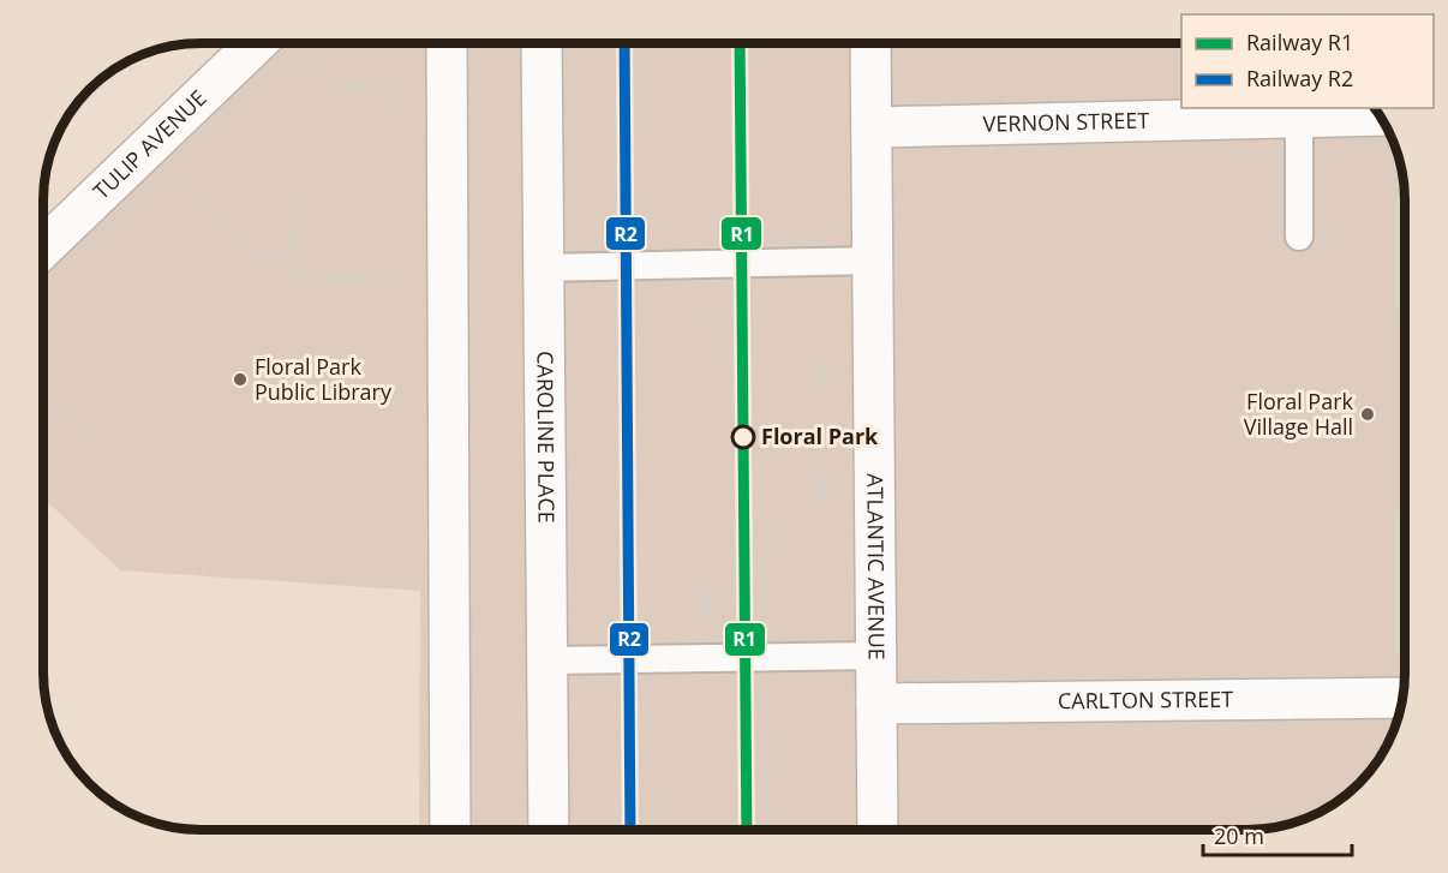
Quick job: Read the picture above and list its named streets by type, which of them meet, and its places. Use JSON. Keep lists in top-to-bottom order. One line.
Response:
{"streets":{"street":["VERNON STREET","TULIP AVENUE","CAROLINE PLACE","ATLANTIC AVENUE","CARLTON STREET"]},"crossings":[["VERNON STREET","ATLANTIC AVENUE"],["ATLANTIC AVENUE","CARLTON STREET"]],"places":["Floral Park Public Library","Floral Park Village Hall","Floral Park"],"lines":["rail line R1","rail line R2"],"legend":["Railway R1","Railway R2"],"scale_bar":"20 m"}
